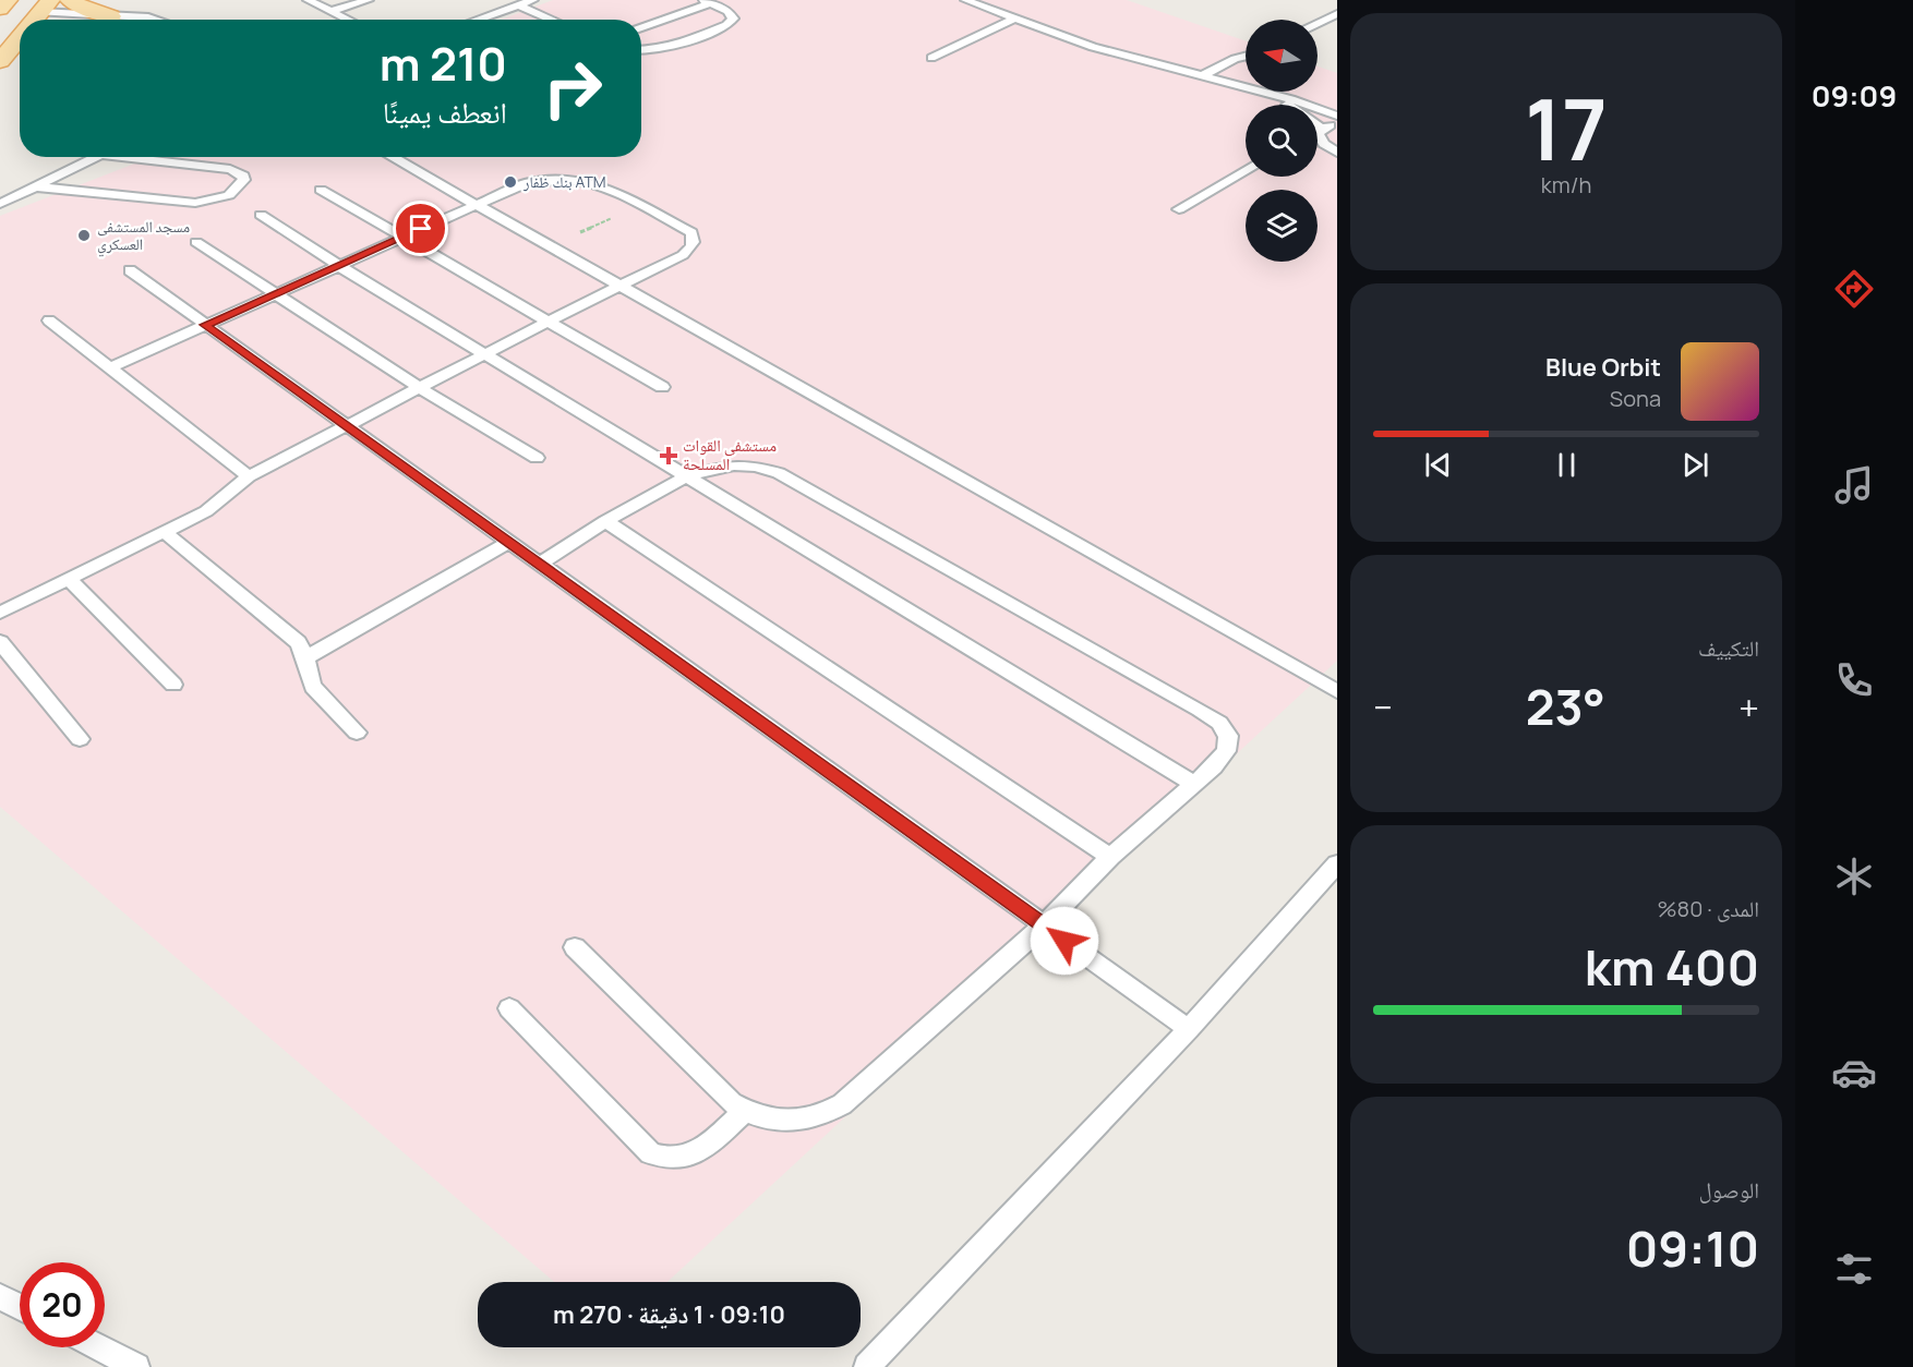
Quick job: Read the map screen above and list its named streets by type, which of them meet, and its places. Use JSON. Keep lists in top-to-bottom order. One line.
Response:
{"places":{"other":["بنك ظفار ATM","مسجد المستشفى العسكري"],"health":["مستشفى القوات المسلحة"]},"north":"left","page":{"tabs":"09:09","tile":[["17","km/h"],"التكييف",["المدى · 80%","400 km"],["الوصول","09:10"]],"turn":["210 m","انعطف يمينًا"],"song":["Blue Orbit","Sona"],"heat":["−","23°","+"],"limit":"20","trip":"09:10 · 1 دقيقة · 270 m"}}
